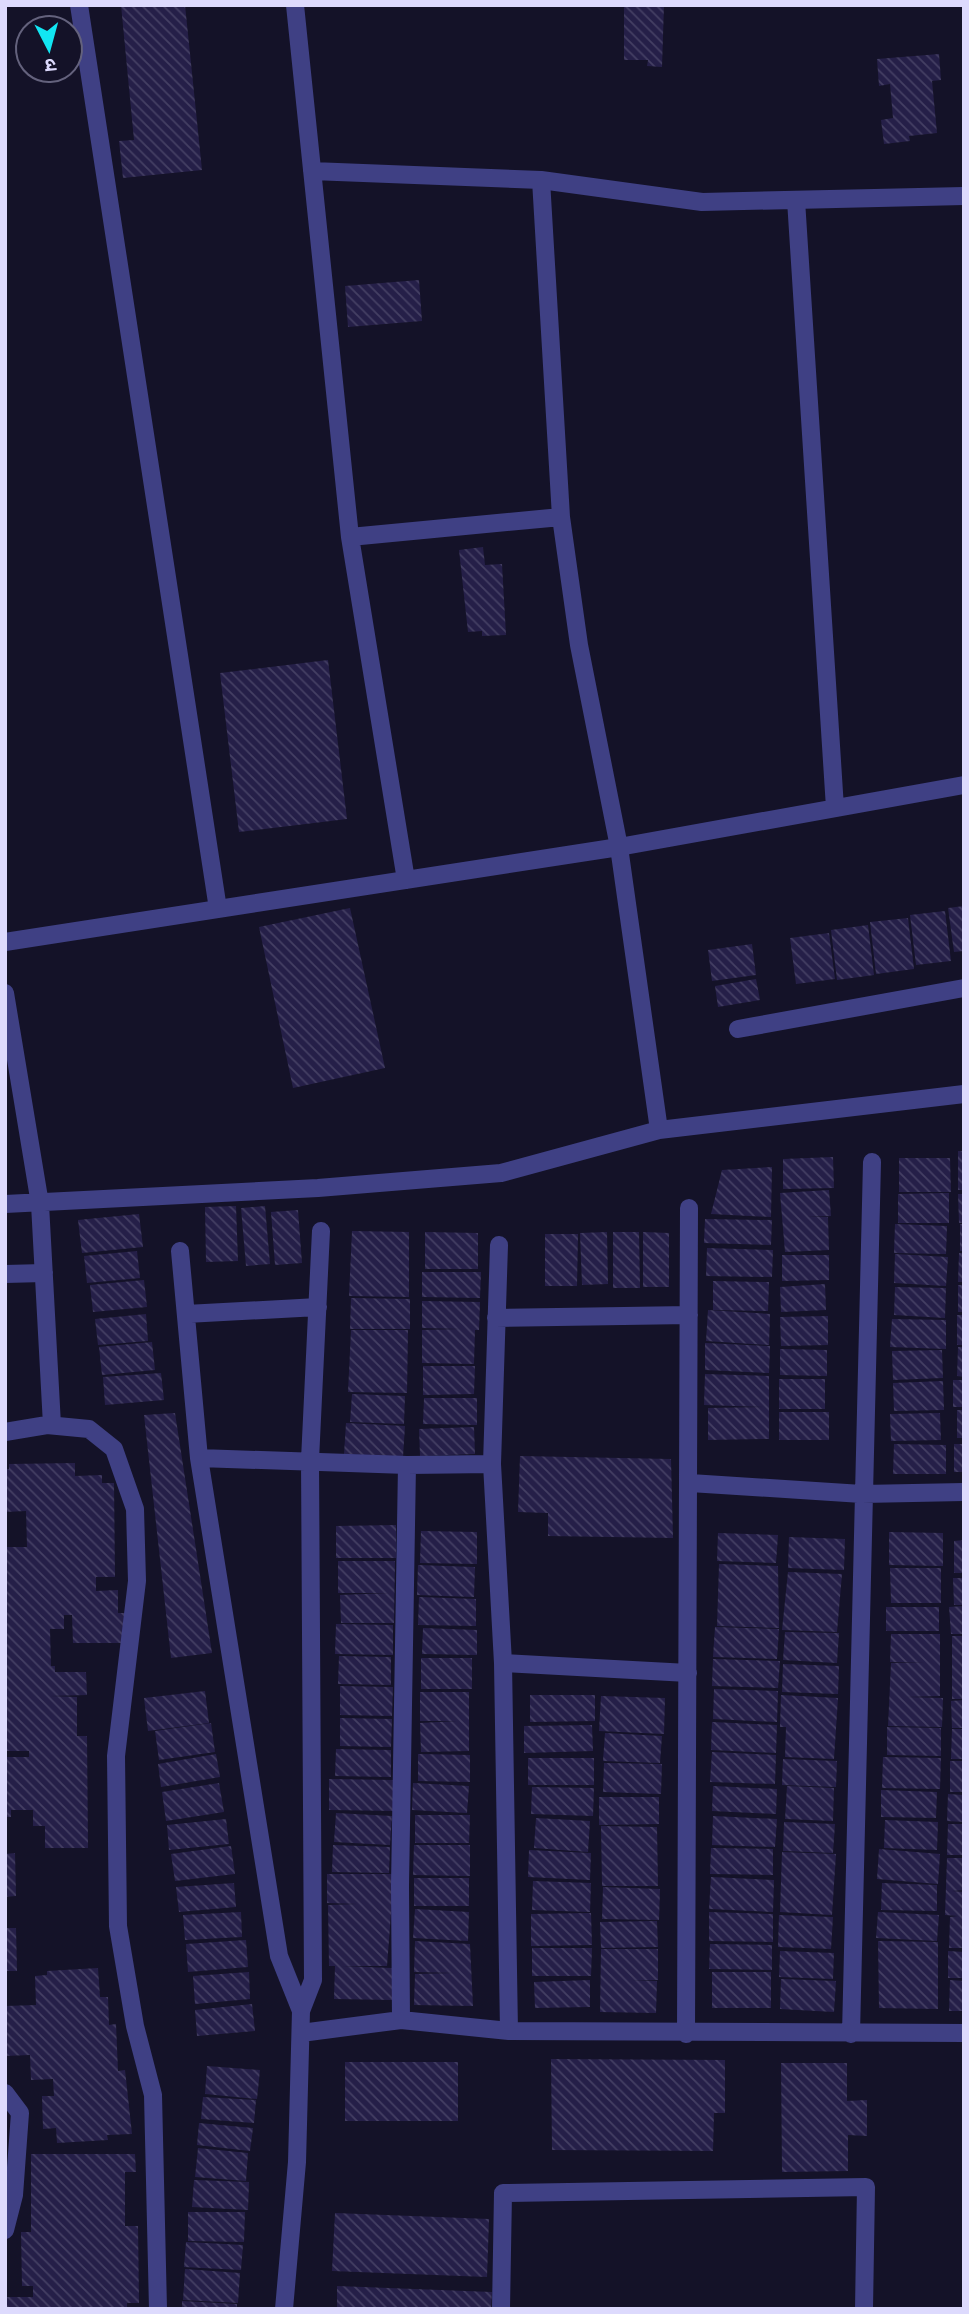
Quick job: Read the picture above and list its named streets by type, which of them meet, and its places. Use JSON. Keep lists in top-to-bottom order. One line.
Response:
{"north":"bottom"}
